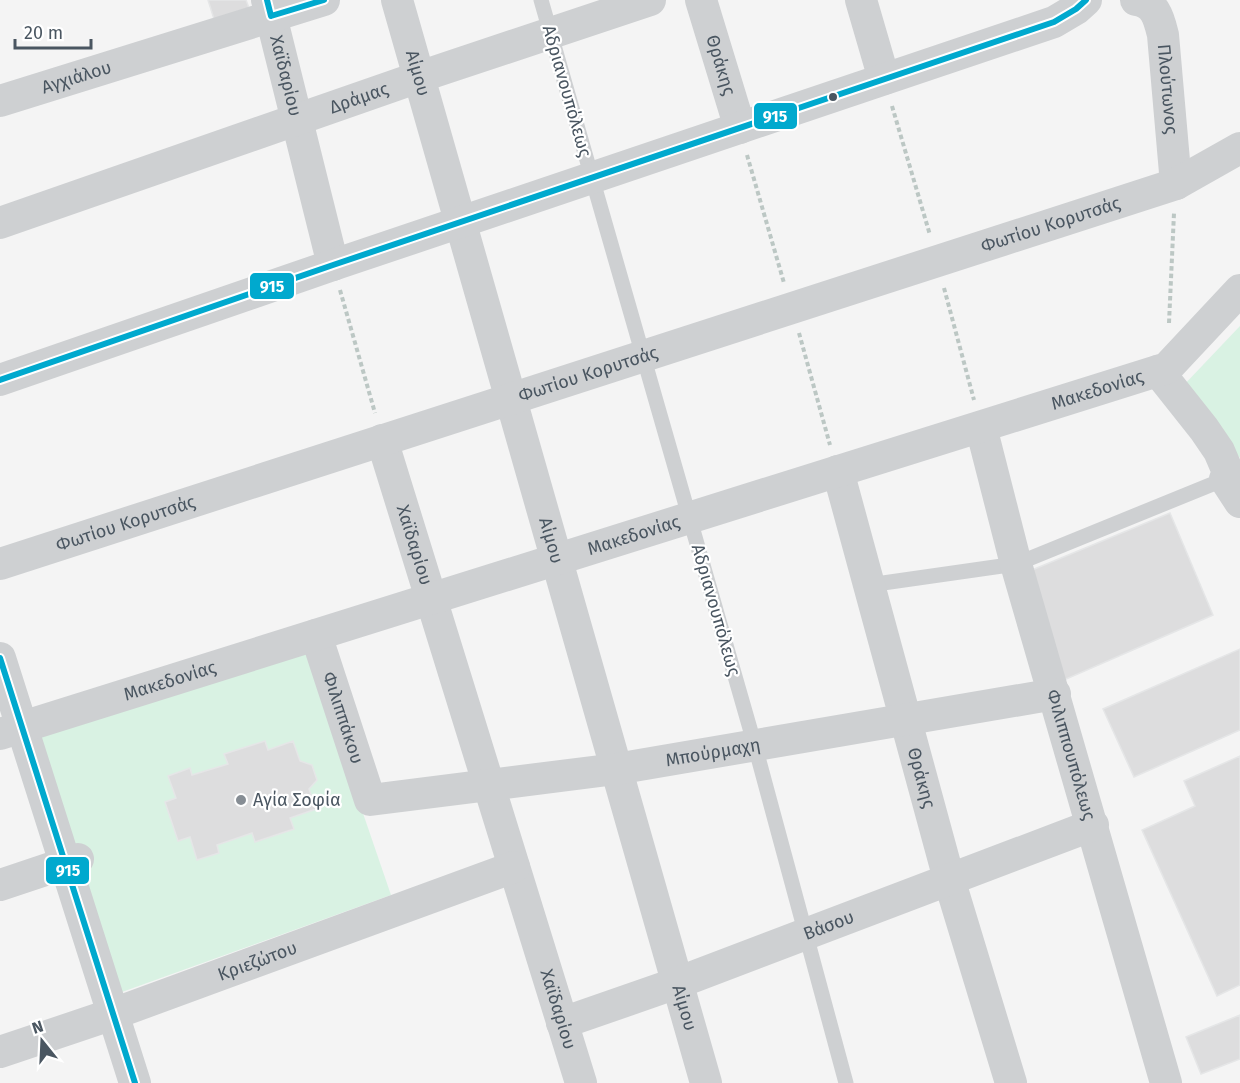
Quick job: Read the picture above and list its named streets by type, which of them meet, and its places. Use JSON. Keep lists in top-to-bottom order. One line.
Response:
{"streets":{"street":["Θράκης","Αίμου","Χαϊδαρίου","Αγχιάλου","Πλούτωνος","Δράμας","Φωτίου Κορυτσάς","Μακεδονίας","Φιλιππάκου","Μπούρμαχη","Φιλιππουπόλεως","Βάσου","Κριεζώτου"],"lane":["Αδριανουπόλεως"]},"crossings":[["Θράκης","Μακεδονίας"],["Θράκης","Μπούρμαχη"],["Θράκης","Βάσου"],["Αίμου","Δράμας"],["Αίμου","Φωτίου Κορυτσάς"],["Αίμου","Μακεδονίας"],["Αίμου","Μπούρμαχη"],["Αίμου","Βάσου"],["Χαϊδαρίου","Αγχιάλου"],["Χαϊδαρίου","Δράμας"],["Χαϊδαρίου","Φωτίου Κορυτσάς"],["Χαϊδαρίου","Μακεδονίας"],["Χαϊδαρίου","Μπούρμαχη"],["Χαϊδαρίου","Βάσου"],["Χαϊδαρίου","Κριεζώτου"],["Πλούτωνος","Φωτίου Κορυτσάς"],["Αδριανουπόλεως","Δράμας"],["Αδριανουπόλεως","Φωτίου Κορυτσάς"],["Αδριανουπόλεως","Μακεδονίας"],["Αδριανουπόλεως","Μπούρμαχη"],["Αδριανουπόλεως","Βάσου"],["Μακεδονίας","Φιλιππάκου"],["Μακεδονίας","Φιλιππουπόλεως"],["Φιλιππάκου","Μπούρμαχη"],["Μπούρμαχη","Φιλιππουπόλεως"],["Φιλιππουπόλεως","Βάσου"]],"places":["Αγία Σοφία"],"lines":["transit line 915"],"scale_bar":"20 m","north":"top"}
